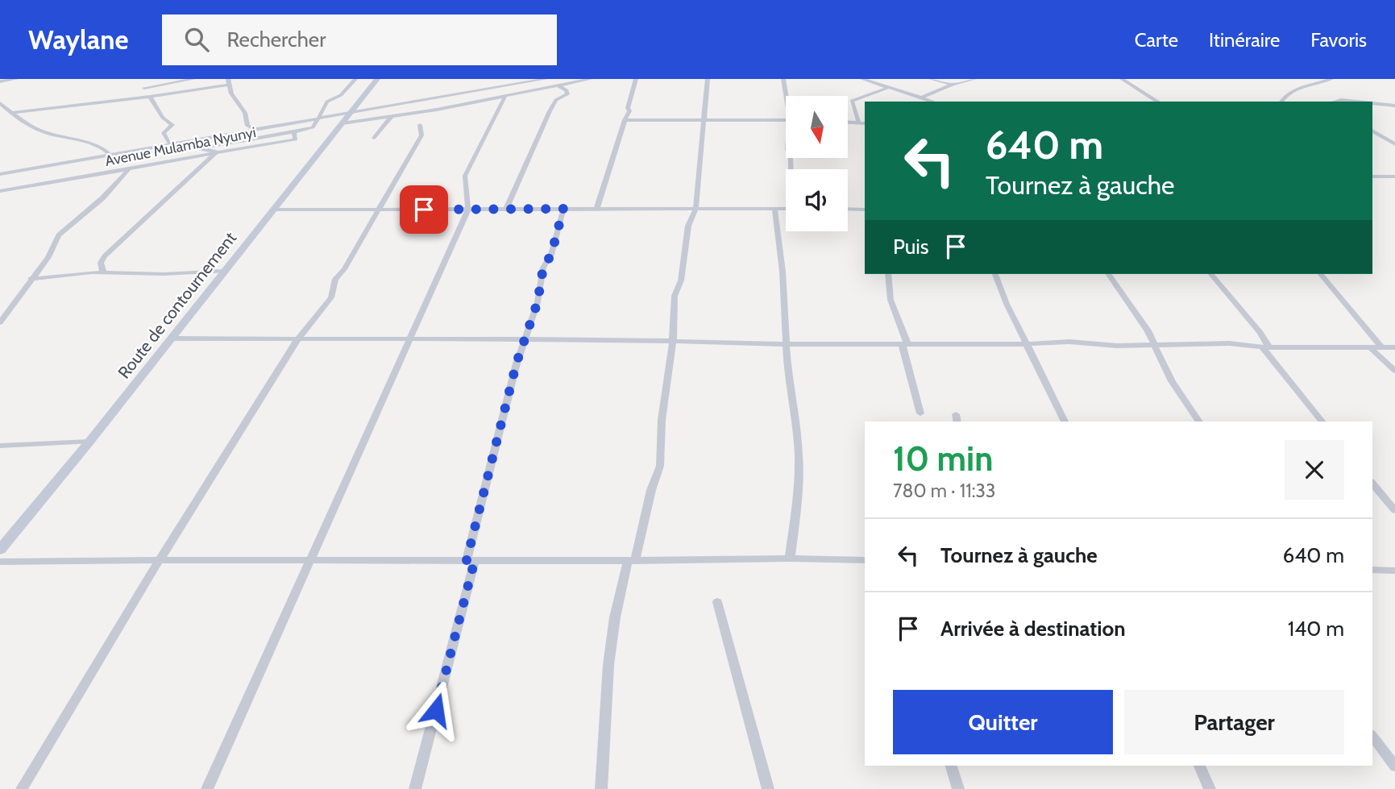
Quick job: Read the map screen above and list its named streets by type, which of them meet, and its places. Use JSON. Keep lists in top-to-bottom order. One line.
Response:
{"streets":{"street":["Avenue Mulamba Nyunyi","Route de contournement"]},"crossings":[["Avenue Mulamba Nyunyi","Route de contournement"]],"north":"bottom","page":{"header":"Waylane","search":"Rechercher","nav":["Carte","Itinéraire","Favoris"],"turn":["640 m","Tournez à gauche"],"then":"Puis","heading":["10 min","780 m · 11:33"],"list":[{"name":"Tournez à gauche","value":"640 m"},{"name":"Arrivée à destination","value":"140 m"}],"buttons":["Quitter","Partager"]}}
